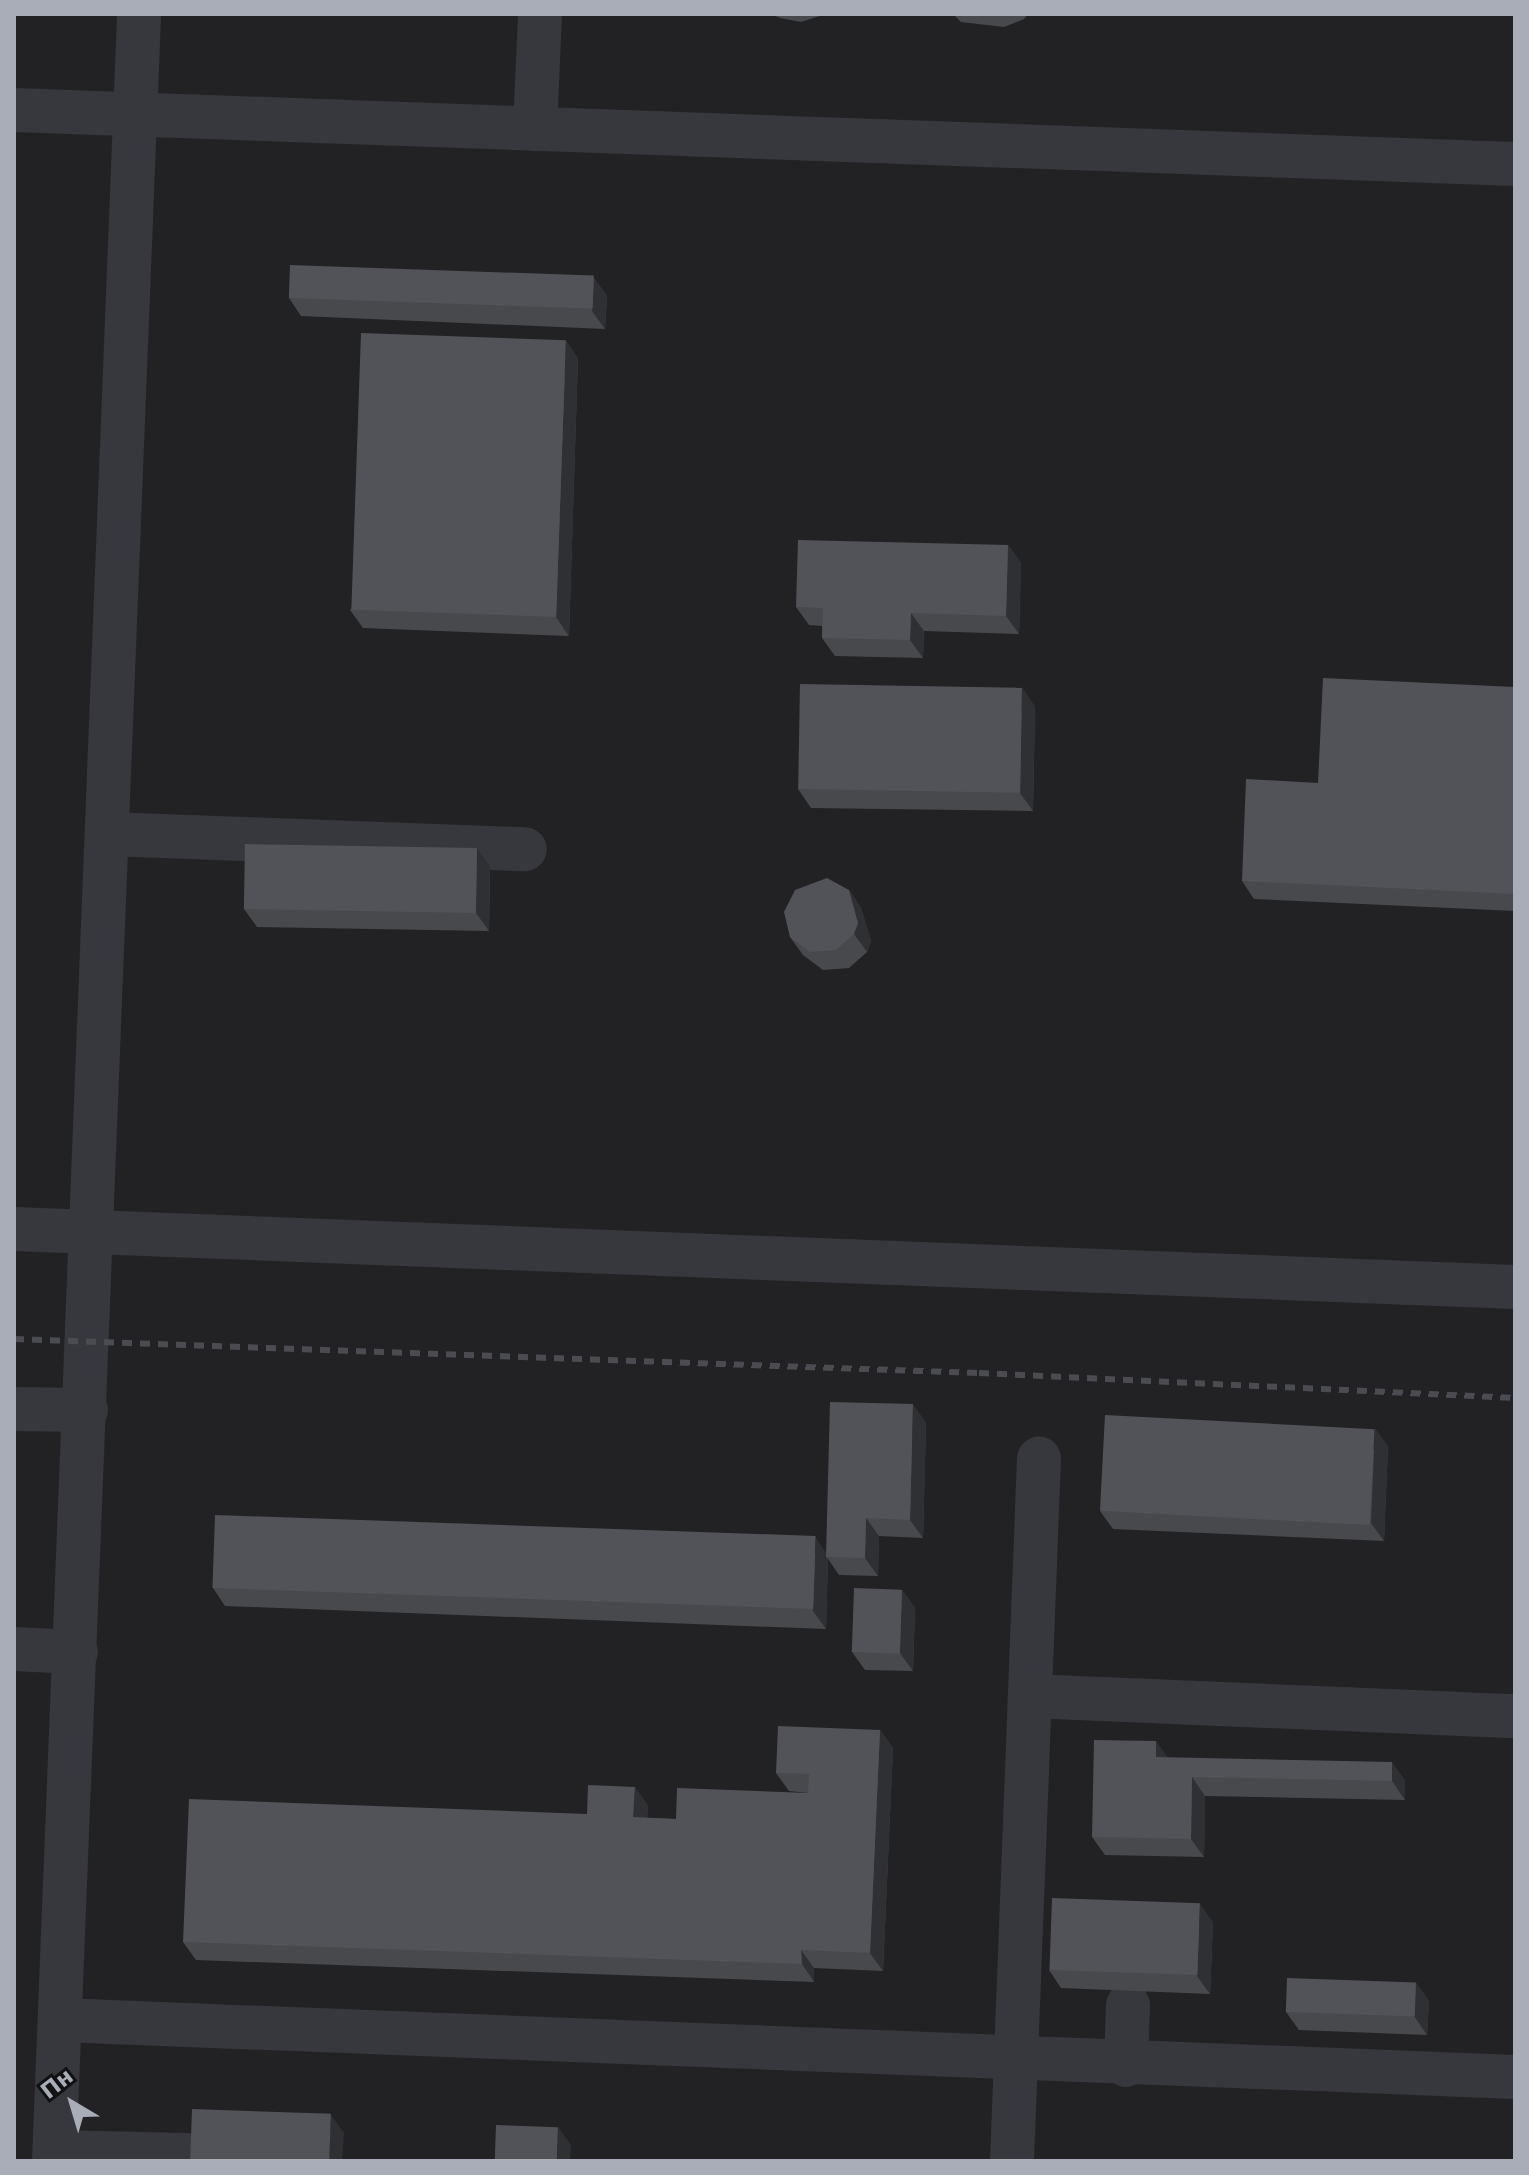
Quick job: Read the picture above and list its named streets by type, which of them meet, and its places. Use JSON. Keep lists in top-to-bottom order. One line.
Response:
{"north":"top left"}
